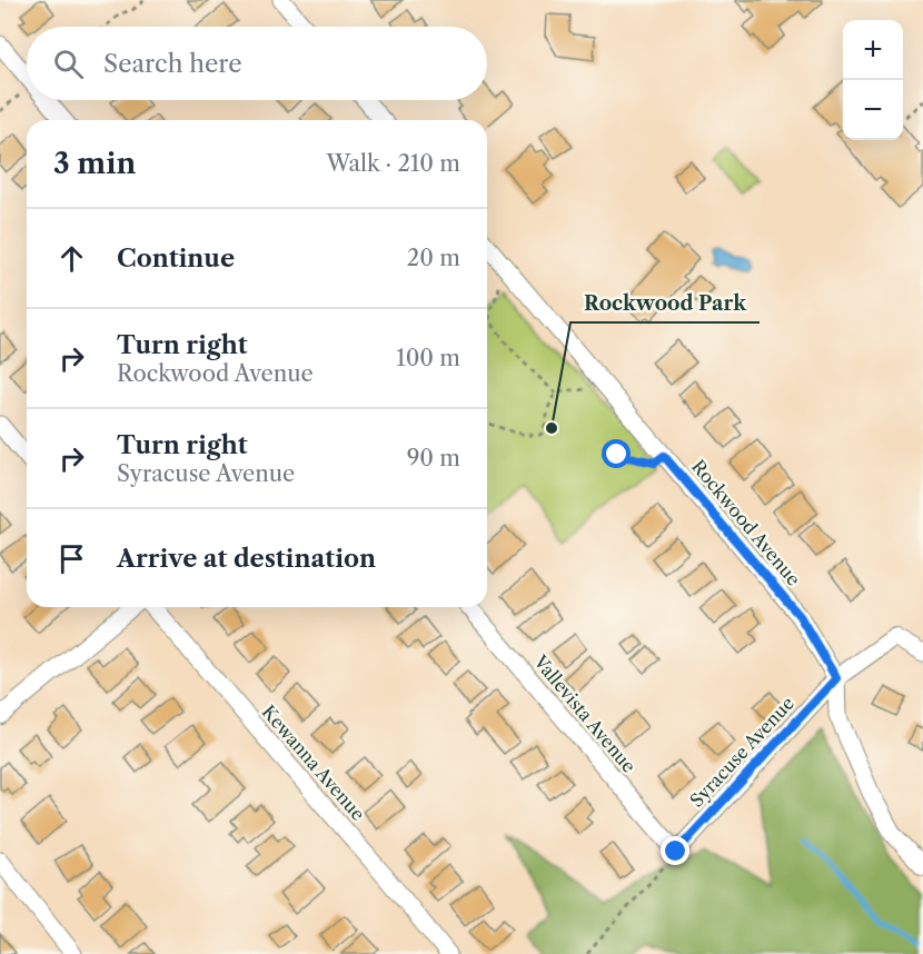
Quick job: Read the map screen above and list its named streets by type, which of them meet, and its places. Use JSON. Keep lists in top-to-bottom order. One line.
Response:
{"streets":{"street":["Rockwood Avenue","Vallevista Avenue","Syracuse Avenue","Kewanna Avenue"]},"crossings":[["Rockwood Avenue","Syracuse Avenue"],["Vallevista Avenue","Syracuse Avenue"]],"places":["Rockwood Park"],"page":{"map_buttons":["+","−"],"search":"Search here","heading":["3 min","Walk · 210 m"],"list":[["Continue","20 m"],["Turn right","Rockwood Avenue","100 m"],["Turn right","Syracuse Avenue","90 m"],"Arrive at destination"]}}
